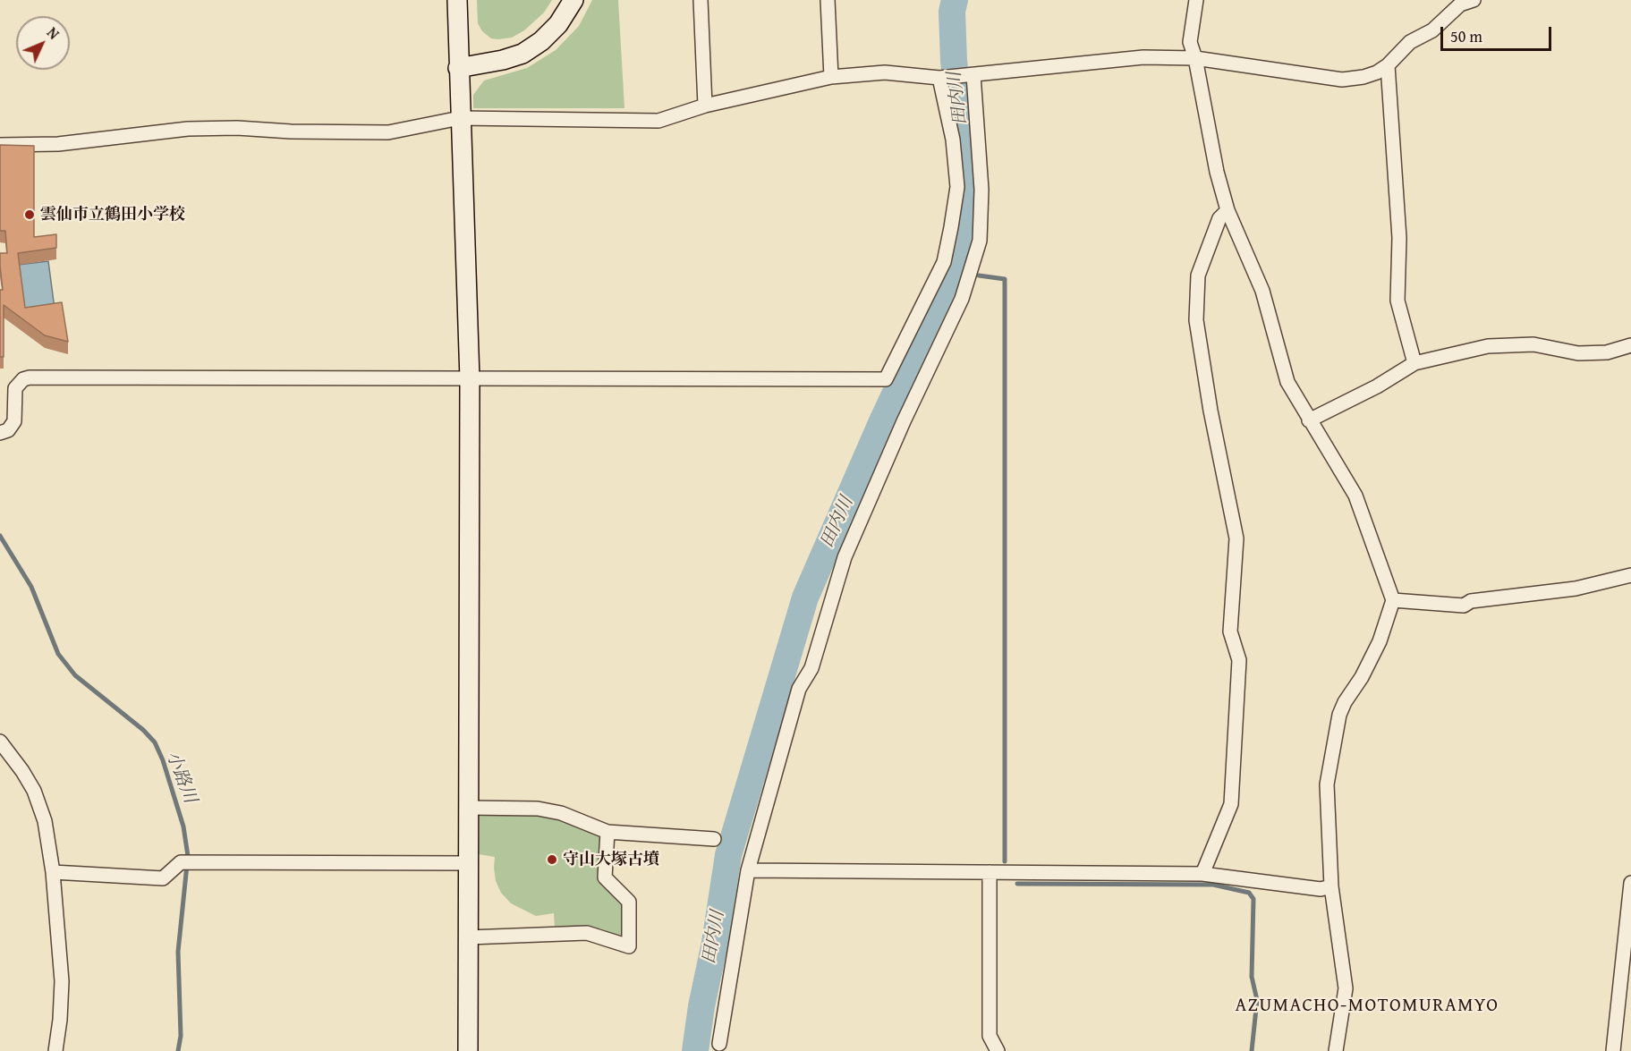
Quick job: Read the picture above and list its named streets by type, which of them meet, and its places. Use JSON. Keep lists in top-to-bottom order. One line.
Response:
{"districts":["AZUMACHO-MOTOMURAMYO"],"water":["田内川","小路川"],"places":["雲仙市立鶴田小学校","守山大塚古墳"],"scale_bar":"50 m","north":"top right"}
